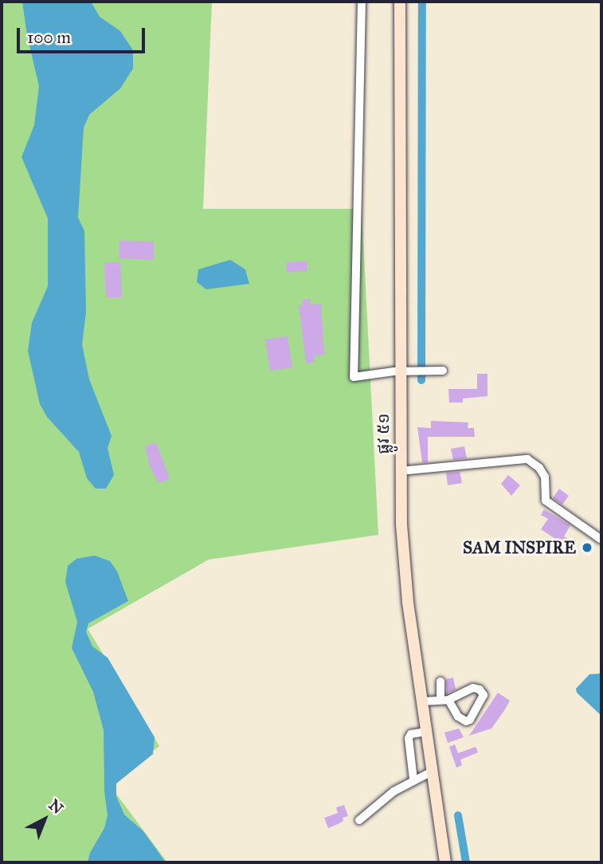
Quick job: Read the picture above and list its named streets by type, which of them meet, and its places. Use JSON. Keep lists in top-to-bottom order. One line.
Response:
{"streets":{"main road":["ផ្លូវ ៥១"]},"places":["SAM INSPIRE"],"scale_bar":"100 m","north":"top right"}
